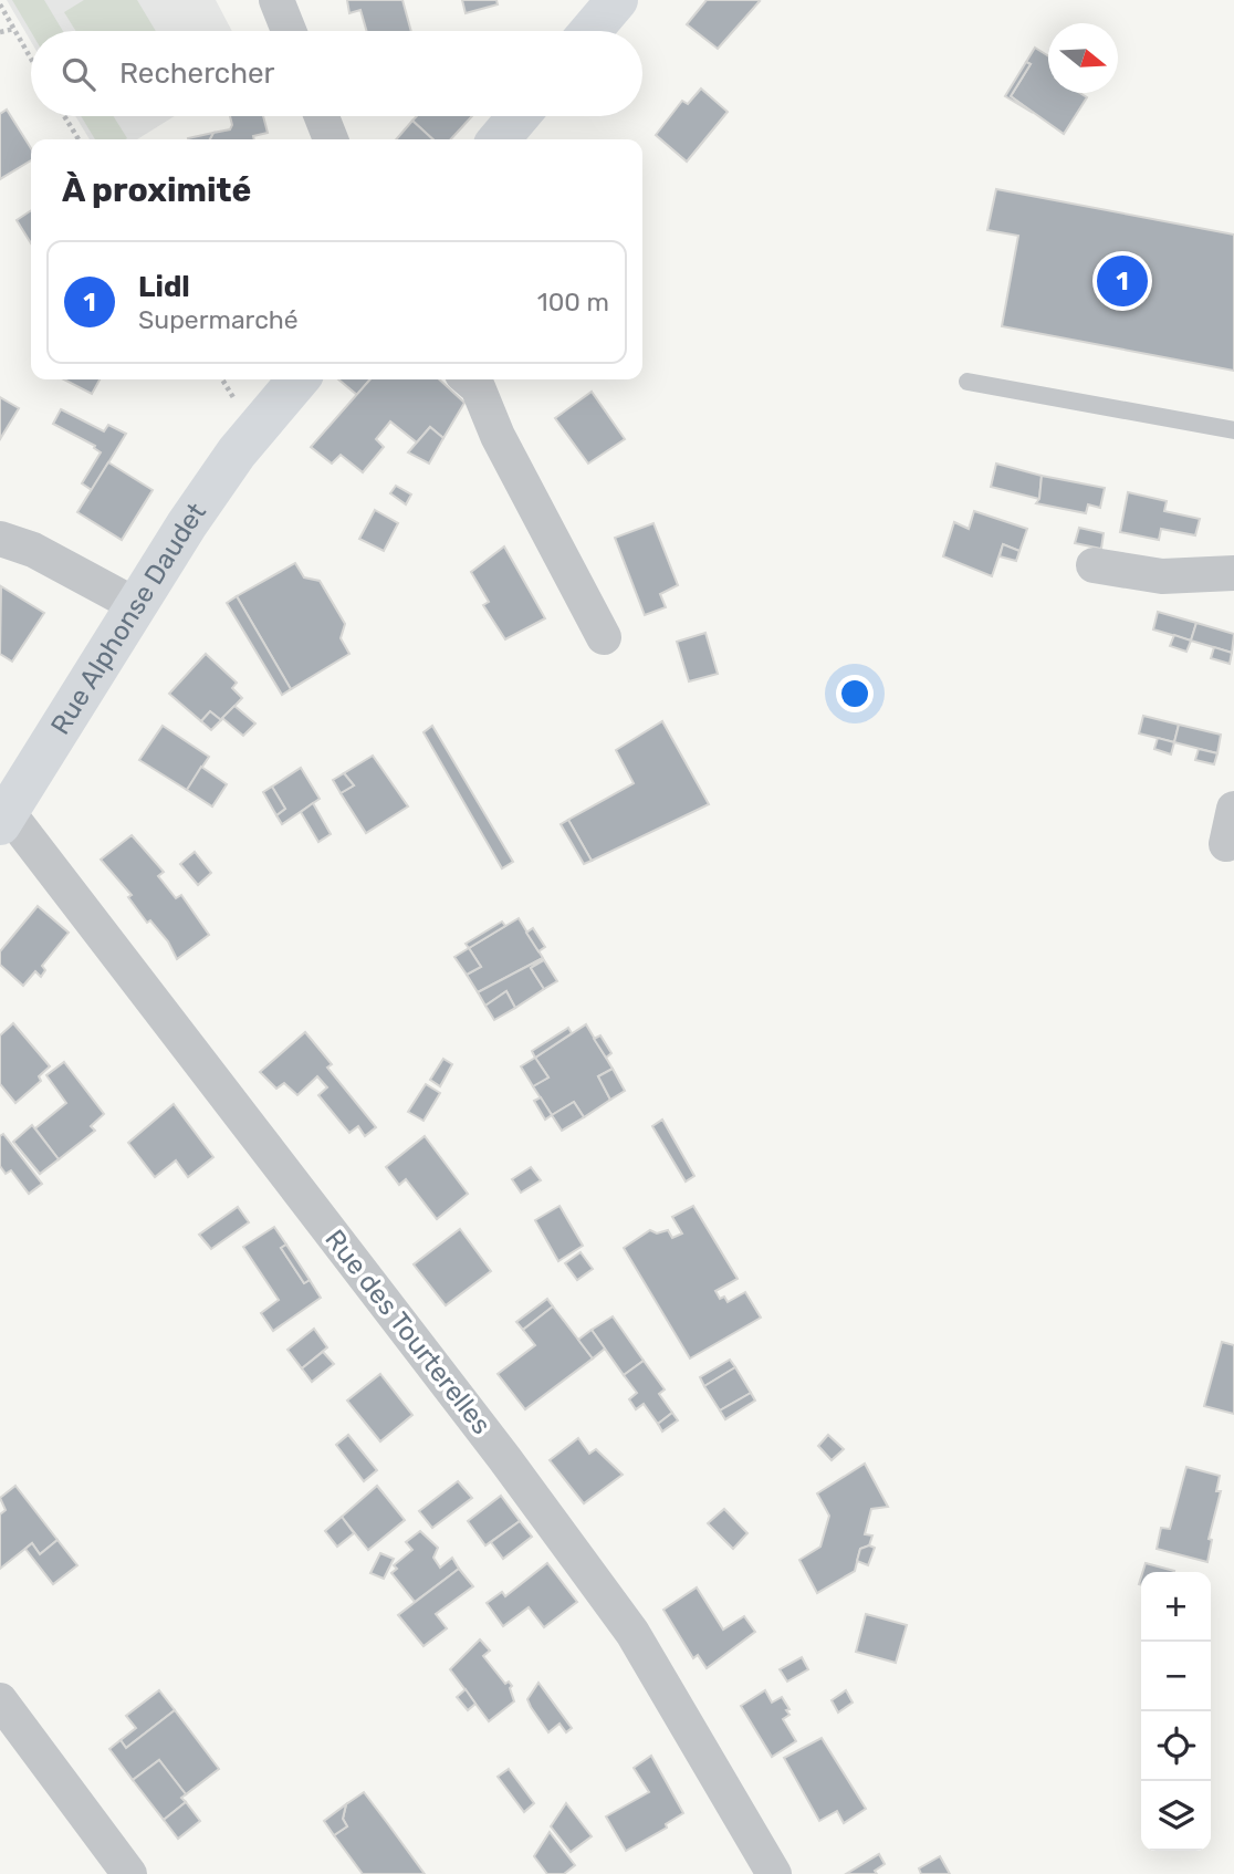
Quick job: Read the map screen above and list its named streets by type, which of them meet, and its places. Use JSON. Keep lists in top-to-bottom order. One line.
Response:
{"streets":{"street":["Rue Alphonse Daudet","Rue des Tourterelles"]},"crossings":[["Rue Alphonse Daudet","Rue des Tourterelles"]],"north":"right","page":{"search":"Rechercher","heading":"À proximité","list":[{"mark":"1","name":"Lidl","note":"Supermarché","value":"100 m"}],"pins":"1","map_buttons":["+","−"]}}
